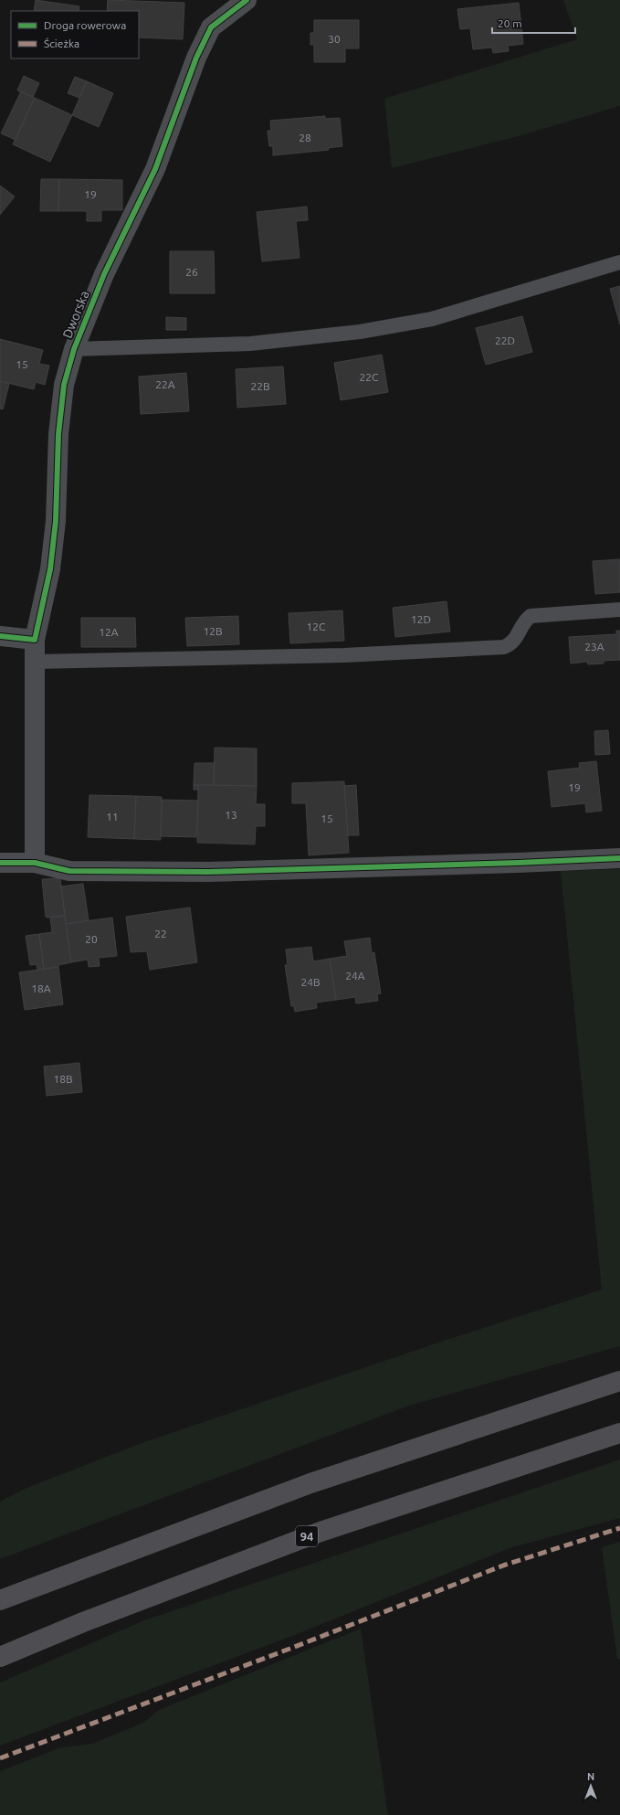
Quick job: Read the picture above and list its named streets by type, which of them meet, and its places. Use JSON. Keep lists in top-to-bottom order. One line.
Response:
{"streets":{"highway":["94"],"street":["Dworska"]},"house_numbers":["30","28","19","26","22D","15","22C","22A","22B","12D","12C","12B","12A","23A","19","13","11","15","22","20","24A","24B","18A","18B"],"legend":["Droga rowerowa","Ścieżka"],"scale_bar":"20 m","north":"top"}
